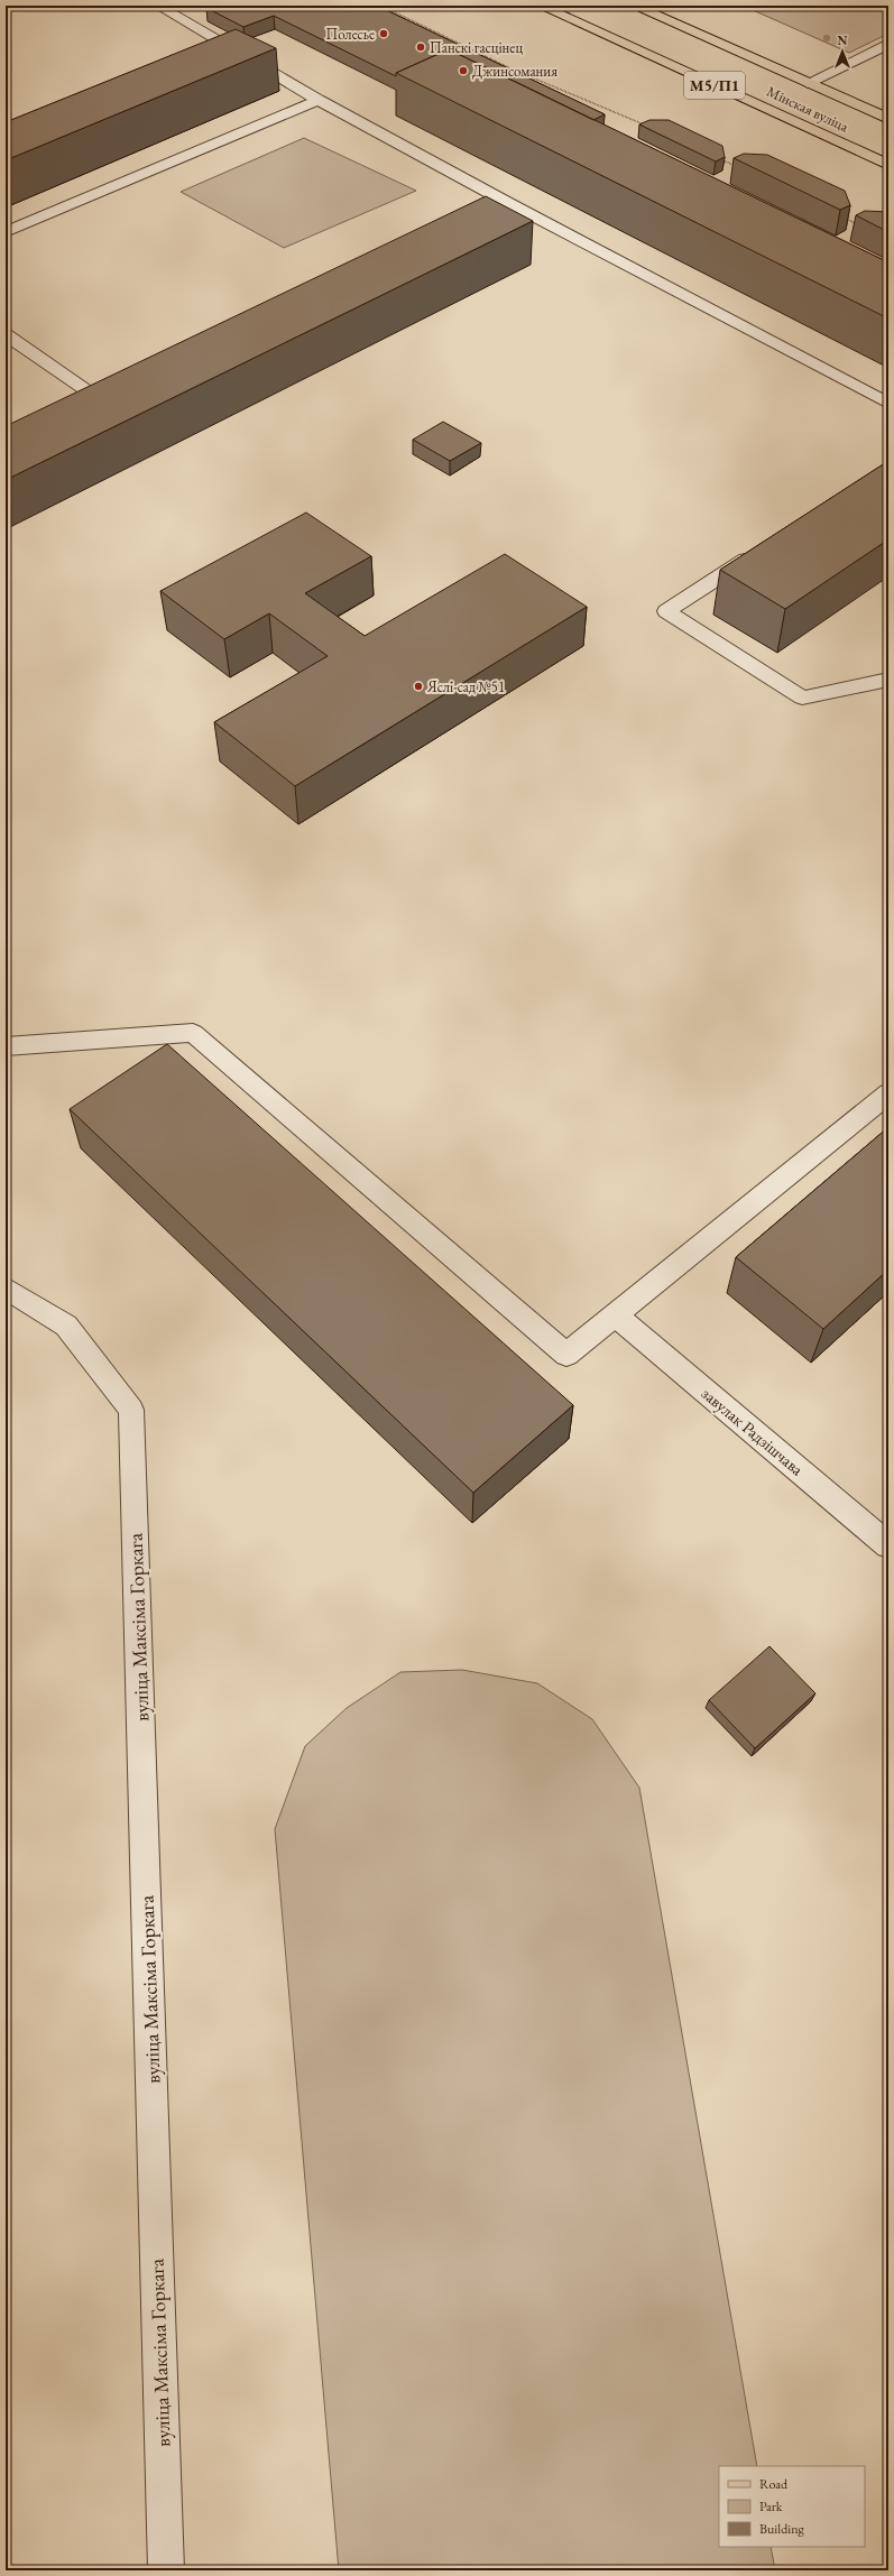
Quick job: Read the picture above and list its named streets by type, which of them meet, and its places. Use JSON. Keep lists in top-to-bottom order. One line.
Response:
{"streets":{"main road":["М5/П1","Мінская вуліца"],"street":["завулак Радзішчава","вуліца Максіма Горкага"]},"places":["Полесье","Панскі гасцінец","Джинсомания","Яслі-сад №51"],"legend":["Road","Park","Building"],"north":"top"}
